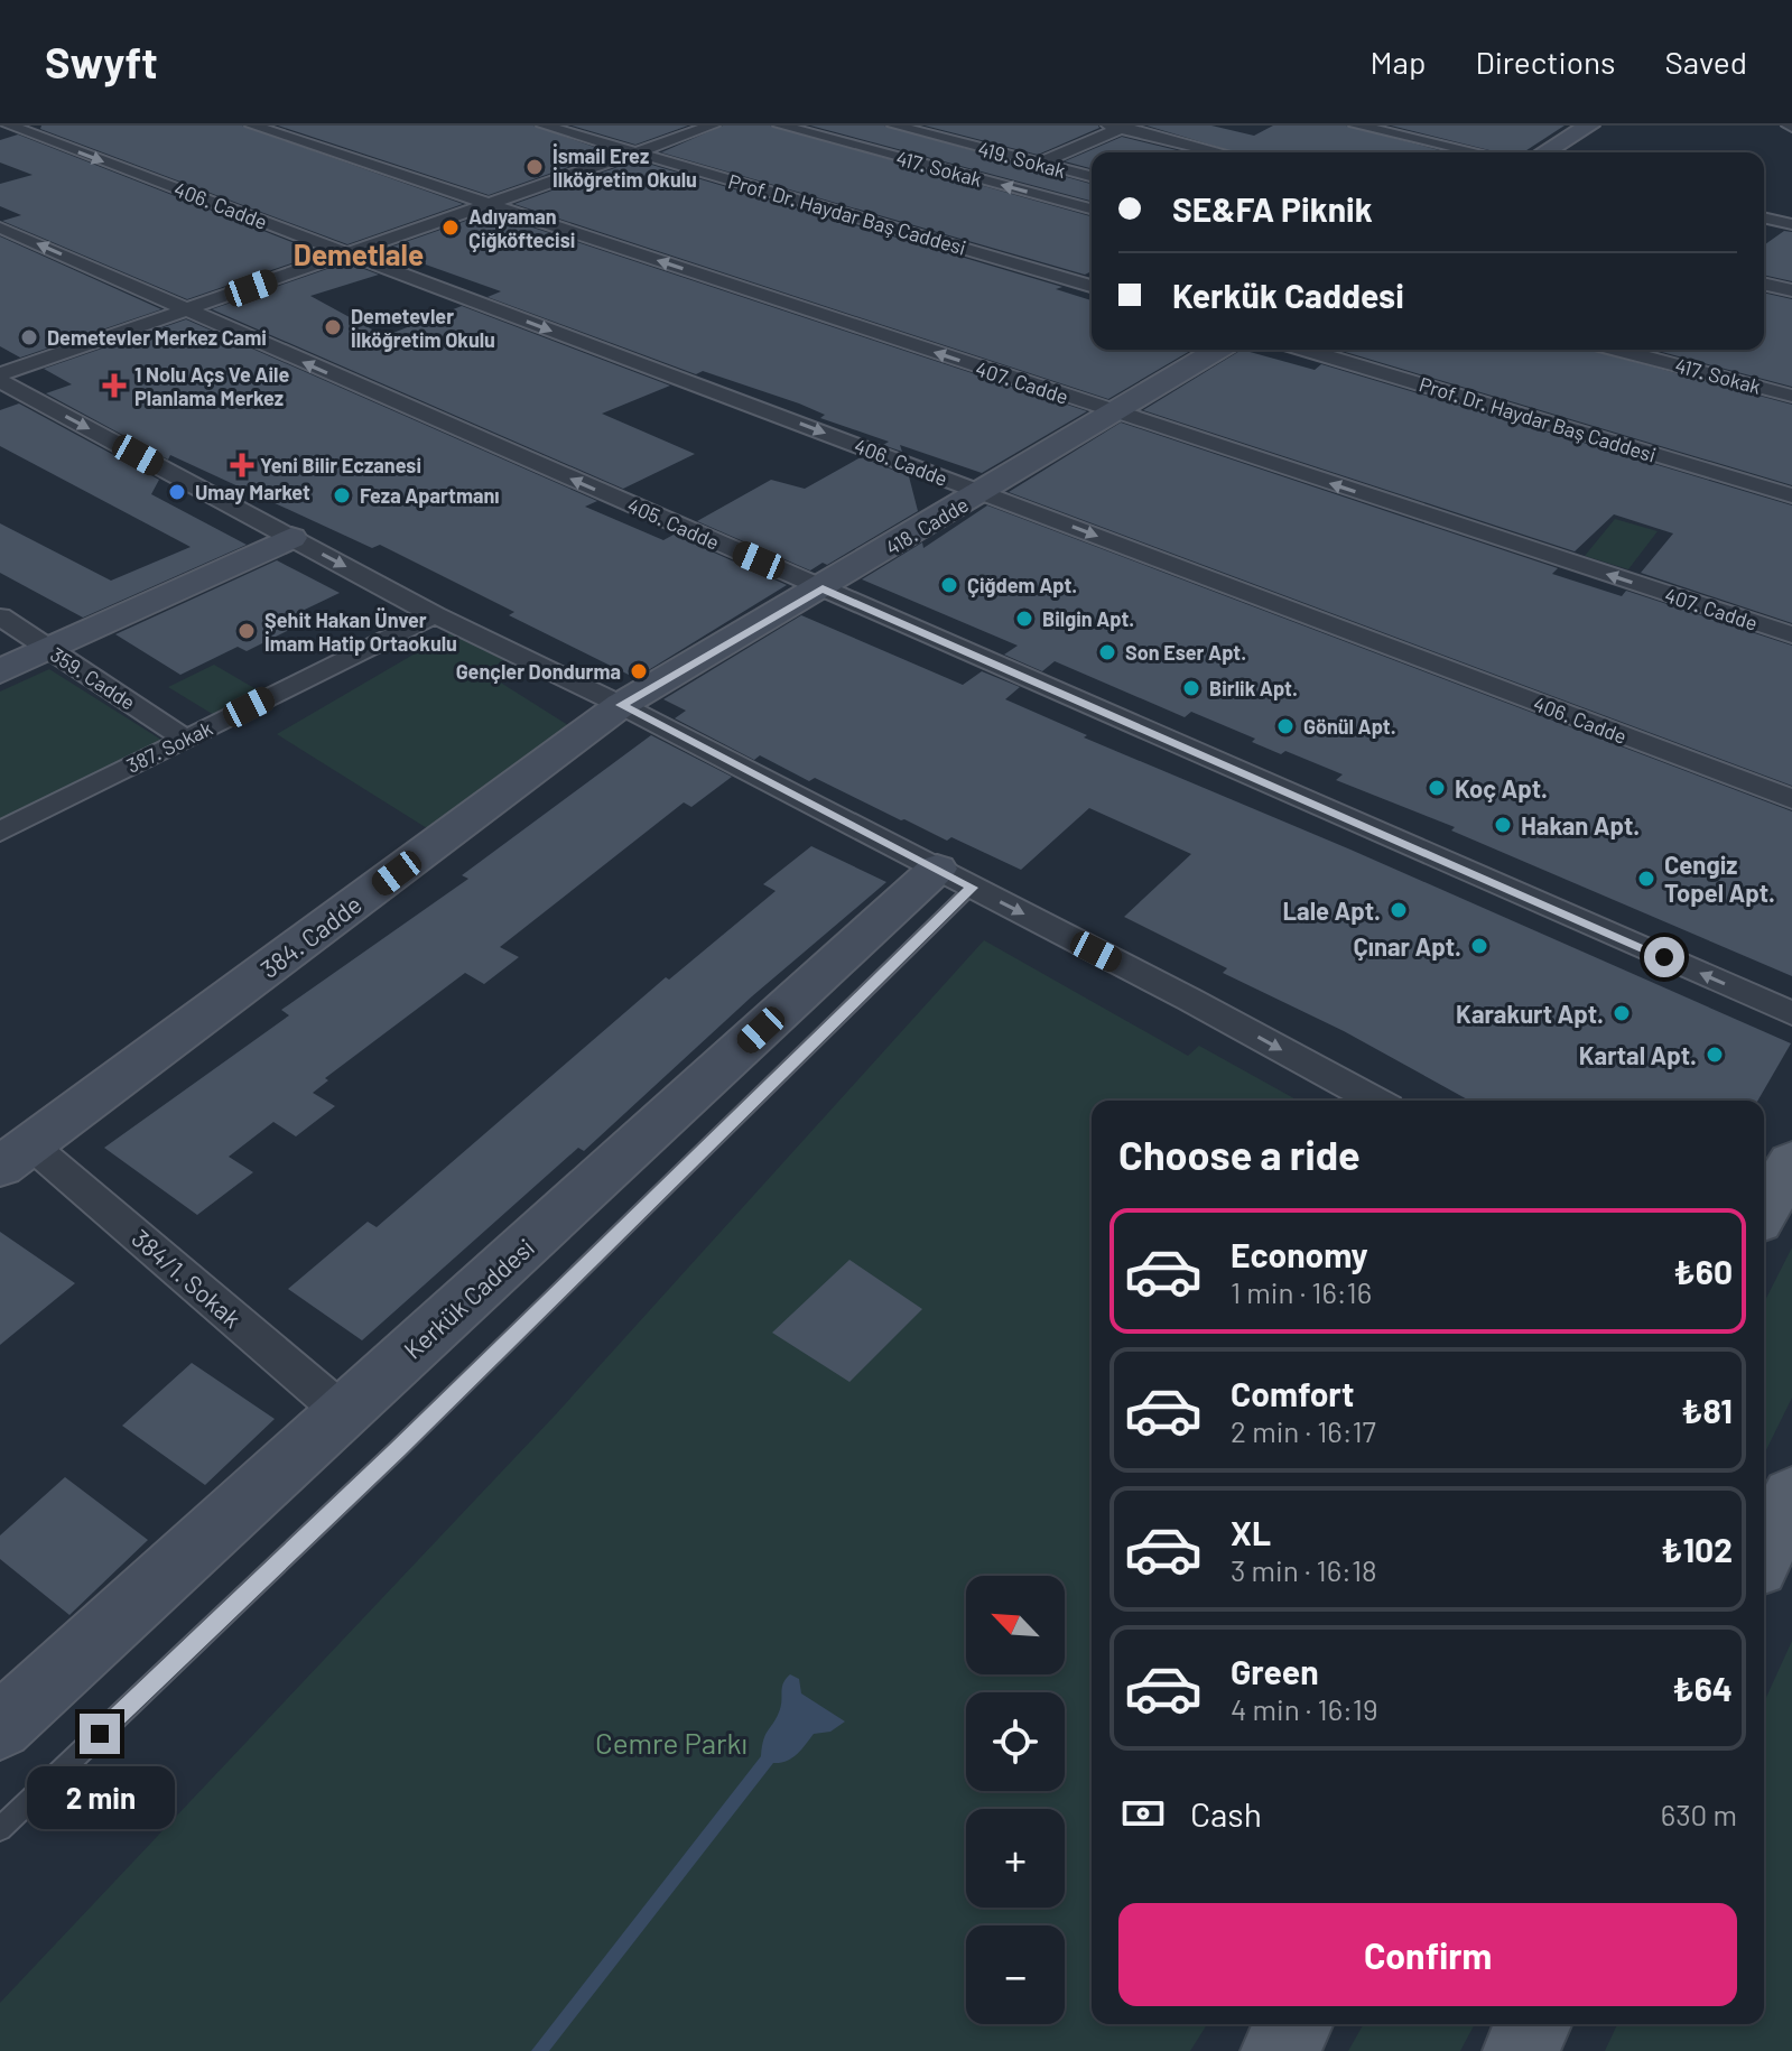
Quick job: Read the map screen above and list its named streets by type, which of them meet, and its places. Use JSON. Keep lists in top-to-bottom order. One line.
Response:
{"streets":{"street":["419. Sokak","417. Sokak","406. Cadde","Prof. Dr. Haydar Baş Caddesi","407. Cadde","405. Cadde","418. Cadde","359. Cadde","387. Sokak","384. Cadde","384/1. Sokak","Kerkük Caddesi"]},"crossings":[["406. Cadde","418. Cadde"],["407. Cadde","418. Cadde"],["405. Cadde","418. Cadde"],["418. Cadde","384. Cadde"],["359. Cadde","387. Sokak"],["384. Cadde","384/1. Sokak"],["384/1. Sokak","Kerkük Caddesi"]],"one_way":["417. Sokak","406. Cadde","407. Cadde"],"districts":["Demetlale"],"parks":["Cemre Parkı"],"places":{"other":["İsmail Erez İlköğretim Okulu","Adıyaman Çiğköftecisi","Demetevler İlköğretim Okulu","Demetevler Merkez Cami","Umay Market","Feza Apartmanı","Çiğdem Apt.","Bilgin Apt.","Şehit Hakan Ünver İmam Hatip Ortaokulu","Son Eser Apt.","Gençler Dondurma","Birlik Apt.","Gönül Apt.","Koç Apt.","Hakan Apt.","Cengiz Topel Apt.","Lale Apt.","Çınar Apt.","Karakurt Apt.","Kartal Apt."],"health":["1 Nolu Açs Ve Aile Planlama Merkez","Yeni Bilir Eczanesi"]},"north":"top left","page":{"header":"Swyft","nav":["Map","Directions","Saved"],"banner":["SE&FA Piknik","Kerkük Caddesi"],"heading":"Choose a ride","list":[{"name":"Economy","note":"1 min · 16:16","value":"₺60"},{"name":"Comfort","note":"2 min · 16:17","value":"₺81"},{"name":"XL","note":"3 min · 16:18","value":"₺102"},{"name":"Green","note":"4 min · 16:19","value":"₺64"}],"map_buttons":["+","−"],"pay":["Cash","630 m"],"bubble":"2 min","buttons":"Confirm"}}
